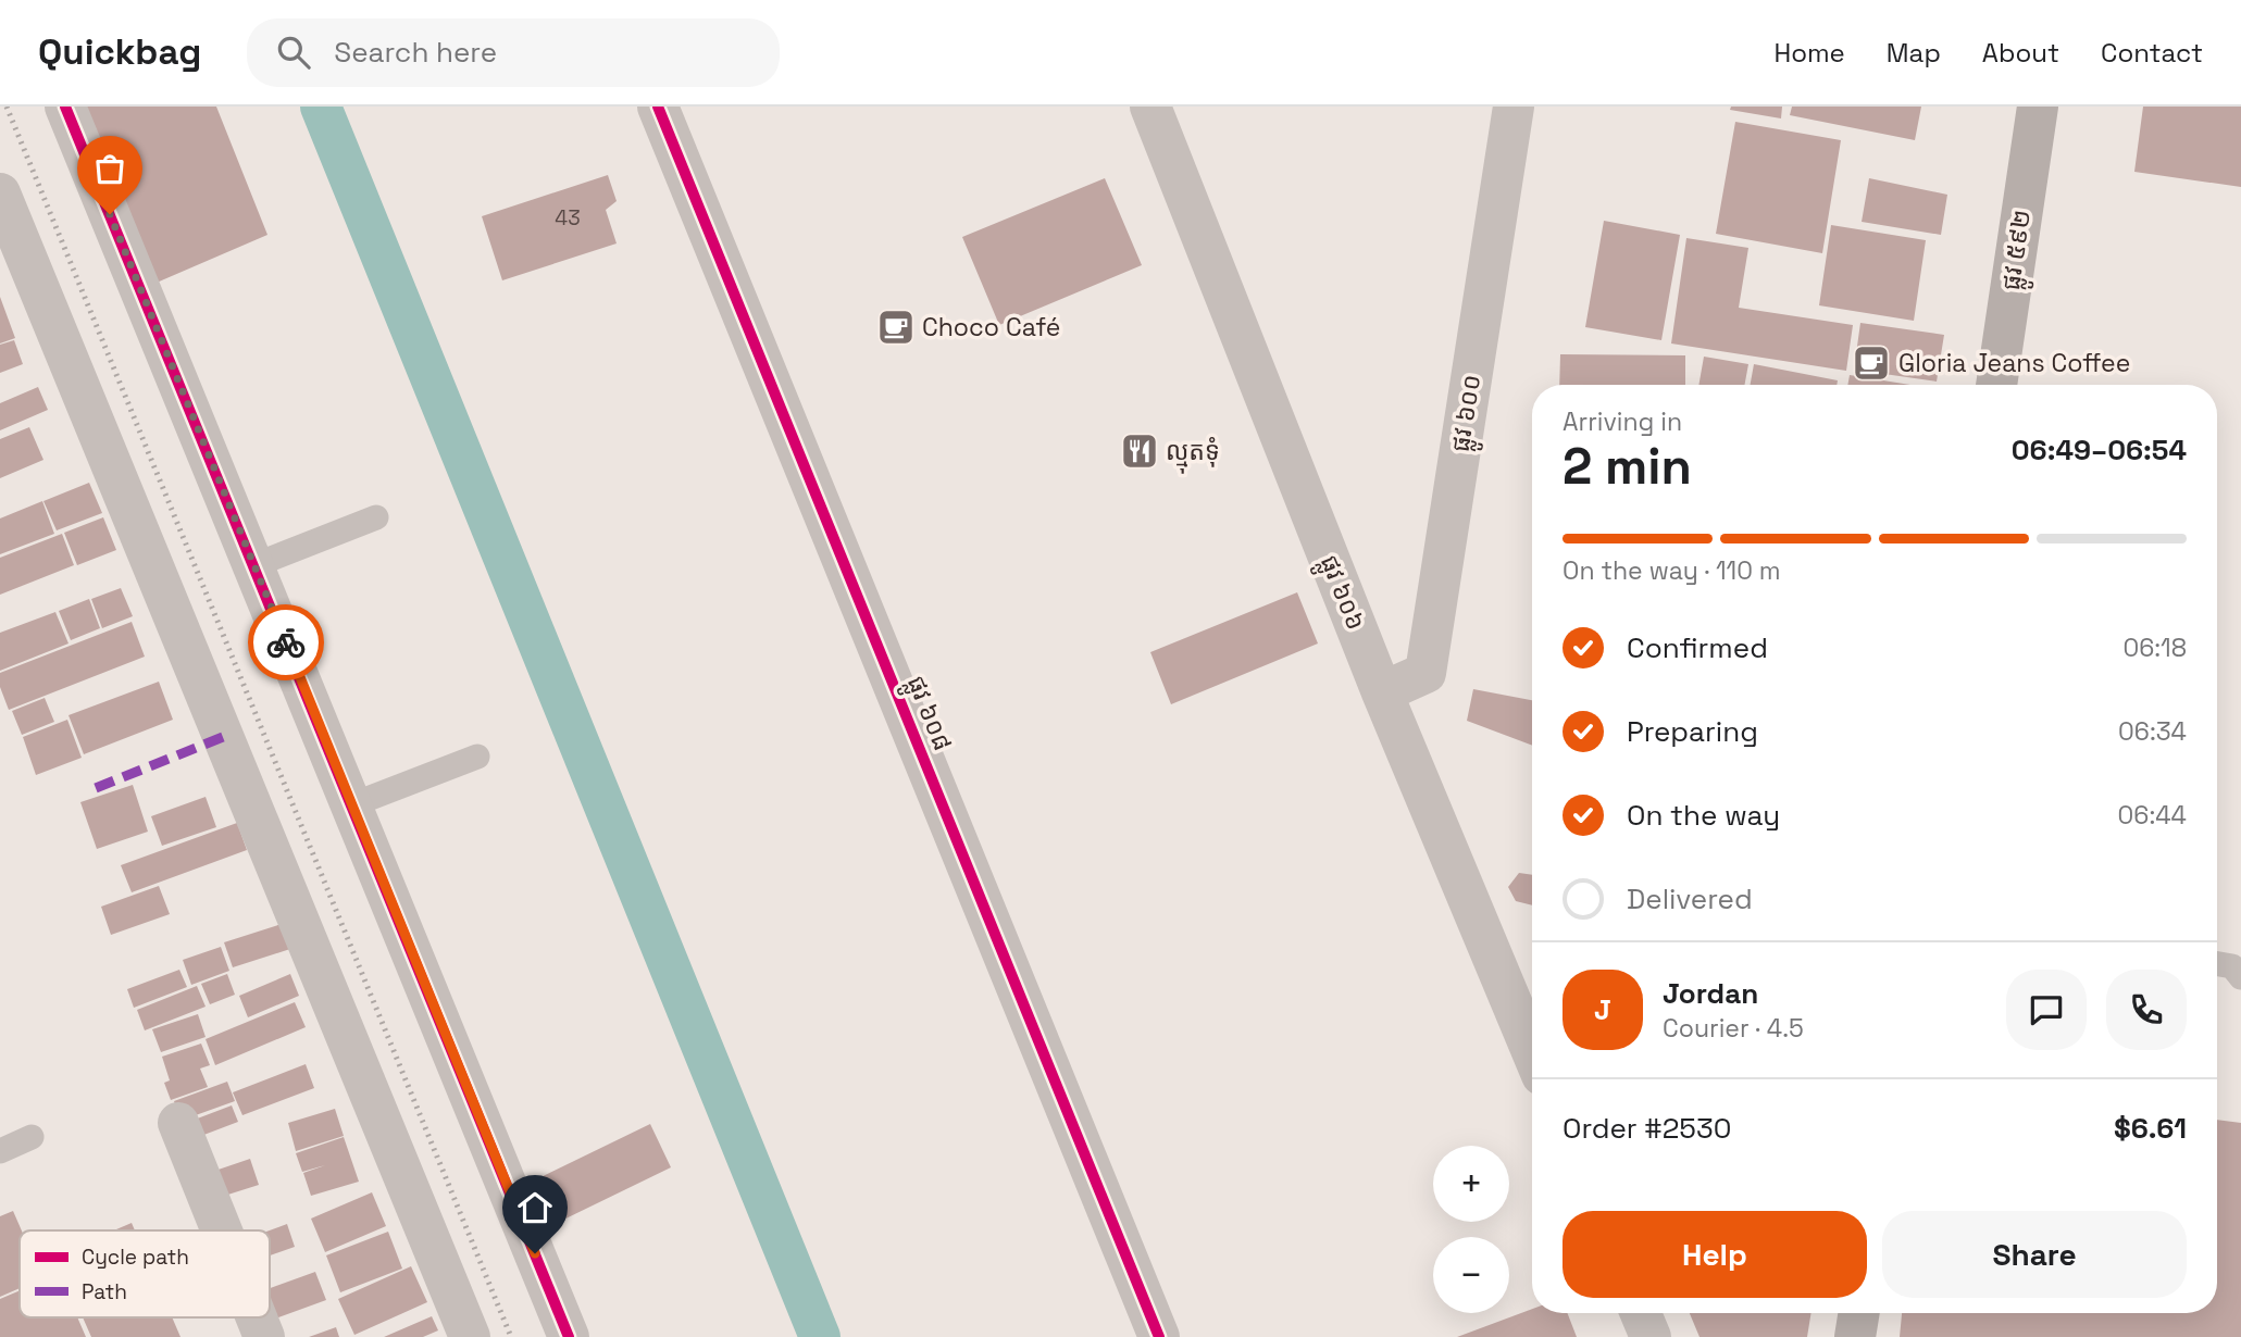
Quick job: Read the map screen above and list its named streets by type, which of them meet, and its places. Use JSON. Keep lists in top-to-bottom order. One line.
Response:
{"streets":{"street":["ផ្លូវ ៥៩២","ផ្លូវ ៦០០","ផ្លូវ ៦០៦","ផ្លូវ ៦០៨"]},"crossings":[["ផ្លូវ ៦០០","ផ្លូវ ៦០៦"]],"places":{"cafe":["Choco Café","Gloria Jeans Coffee"],"restaurant":["ល្មុតទុំ"]},"house_numbers":["43"],"legend":["Cycle path","Path"],"page":{"header":"Quickbag","search":"Search here","nav":["Home","Map","About","Contact"],"heading":["2 min","Arriving in","06:49–06:54"],"panel":["Jordan","Courier · 4.5","Order #2530","$6.61"],"bar":"On the way · 110 m","list":[["Confirmed","06:18"],["Preparing","06:34"],["On the way","06:44"],"Delivered"],"round":"J","map_buttons":["+","−"],"buttons":["Help","Share"]}}
